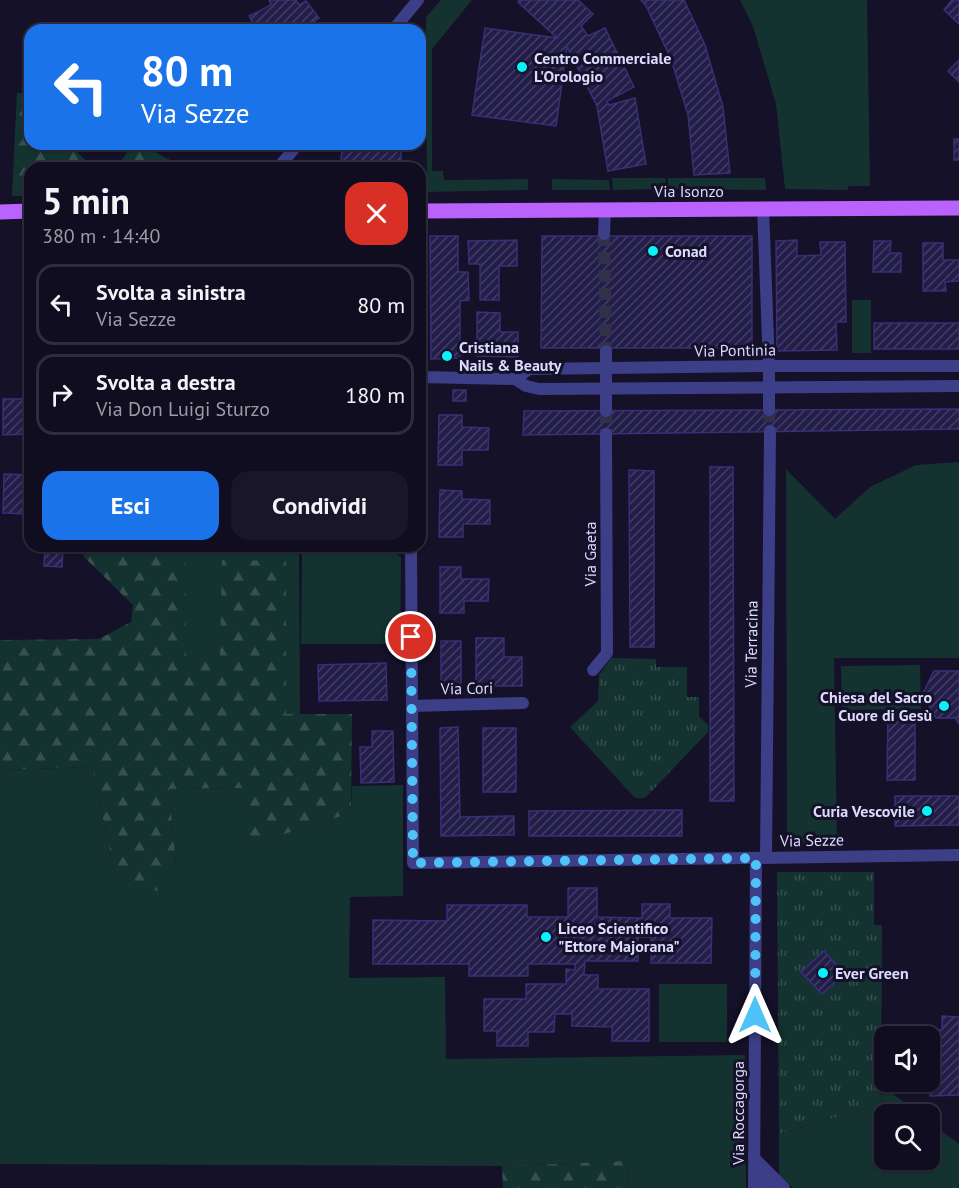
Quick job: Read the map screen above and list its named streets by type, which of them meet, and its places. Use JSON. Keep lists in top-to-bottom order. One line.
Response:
{"streets":{"main road":["Via Isonzo"],"street":["Via Pontinia","Via Gaeta","Via Terracina","Via Cori","Via Sezze","Via Roccagorga"]},"crossings":[["Via Terracina","Via Sezze"],["Via Terracina","Via Roccagorga"],["Via Cori","Via Sezze"],["Via Sezze","Via Roccagorga"]],"places":["Centro Commerciale L'Orologio","Conad","Cristiana Nails & Beauty","Chiesa del Sacro Cuore di Gesù","Curia Vescovile","Liceo Scientifico \"Ettore Majorana\"","Ever Green"],"page":{"turn":["80 m","Via Sezze"],"heading":["5 min","380 m · 14:40"],"list":[{"name":"Svolta a sinistra","note":"Via Sezze","value":"80 m"},{"name":"Svolta a destra","note":"Via Don Luigi Sturzo","value":"180 m"}],"buttons":["Esci","Condividi"]}}
